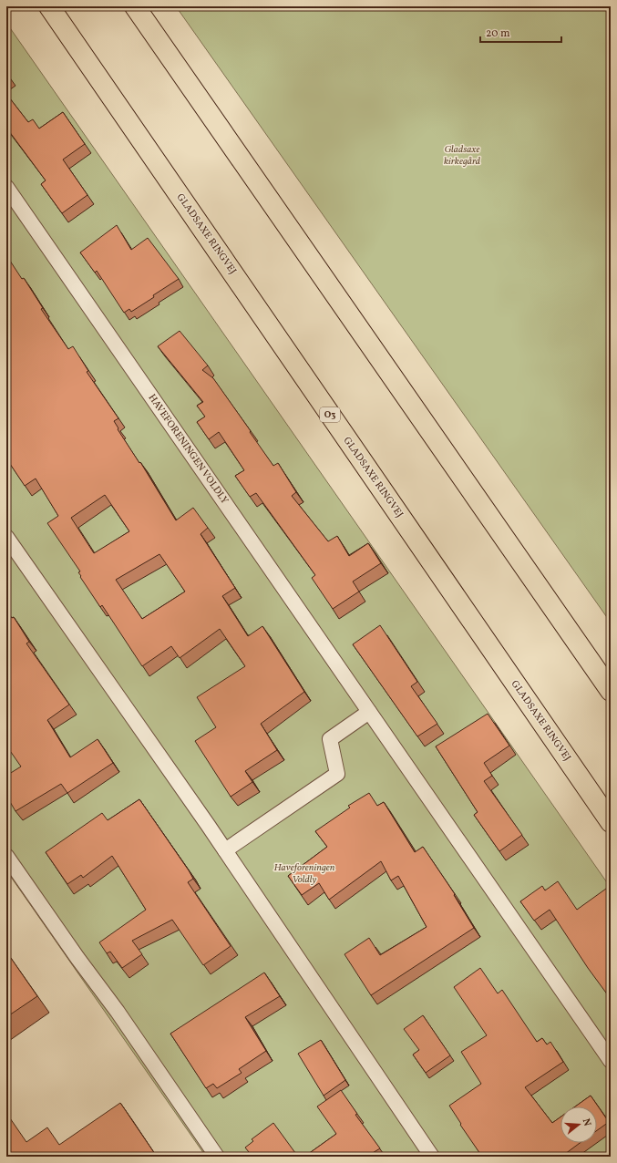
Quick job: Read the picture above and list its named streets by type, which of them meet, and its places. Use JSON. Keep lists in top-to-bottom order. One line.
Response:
{"streets":{"main road":["GLADSAXE RINGVEJ","O3"],"lane":["HAVEFORENINGEN VOLDLY"]},"parks":["Gladsaxe kirkegård","Haveforeningen Voldly"],"scale_bar":"20 m","north":"right"}
